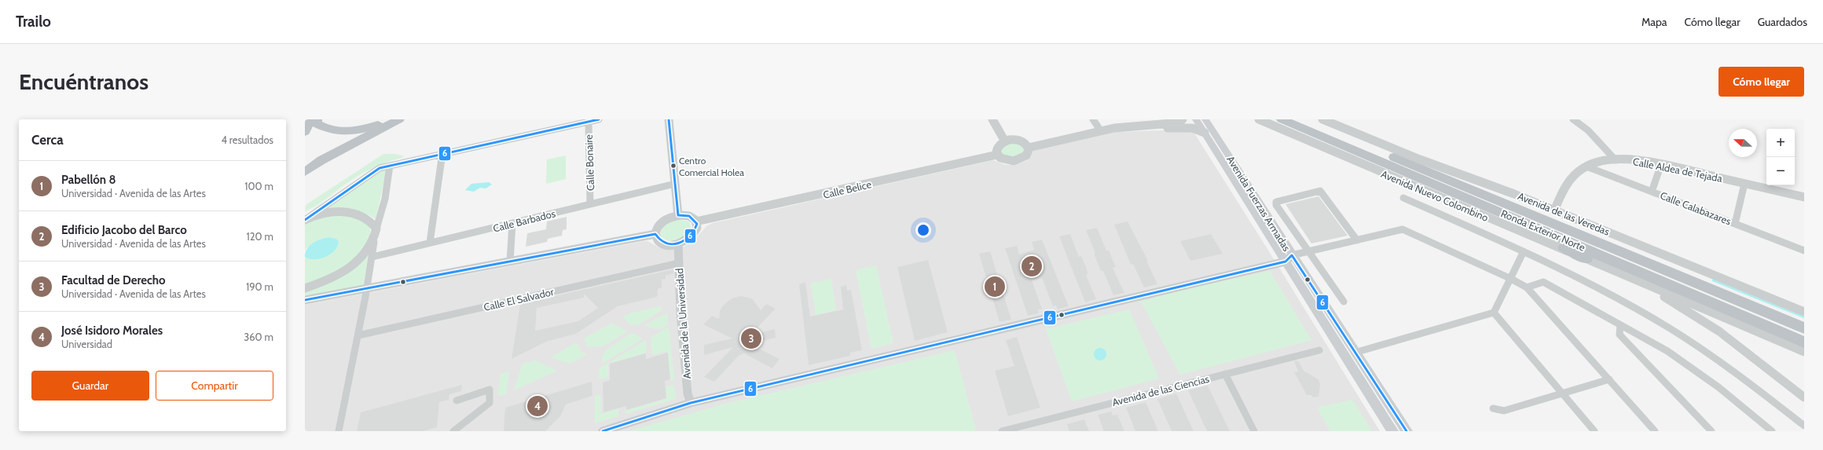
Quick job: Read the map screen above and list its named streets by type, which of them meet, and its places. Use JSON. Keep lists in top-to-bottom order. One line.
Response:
{"streets":{"highway":["Ronda Exterior Norte"],"main road":["Avenida Fuerzas Armadas"],"street":["Calle Bonaire","Calle Aldea de Tejada","Calle Belice","Avenida Nuevo Colombino","Calle Calabazares","Avenida de las Veredas","Calle Barbados","Calle El Salvador","Avenida de la Universidad","Avenida de las Ciencias"]},"crossings":[["Calle Bonaire","Calle Barbados"],["Calle Aldea de Tejada","Calle Calabazares"],["Calle Aldea de Tejada","Avenida de las Veredas"],["Calle Belice","Avenida de la Universidad"],["Calle El Salvador","Avenida de la Universidad"]],"places":["Centro Comercial Holea"],"lines":["transit line 6"],"north":"left","page":{"header":"Trailo","nav":["Mapa","Cómo llegar","Guardados"],"buttons":["Cómo llegar",["Guardar","Compartir"]],"title":"Encuéntranos","heading":["Cerca","4 resultados"],"map_buttons":["+","−"],"list":[{"mark":"1","name":"Pabellón 8","note":"Universidad · Avenida de las Artes","value":"100 m"},{"mark":"2","name":"Edificio Jacobo del Barco","note":"Universidad · Avenida de las Artes","value":"120 m"},{"mark":"3","name":"Facultad de Derecho","note":"Universidad · Avenida de las Artes","value":"190 m"},{"mark":"4","name":"José Isidoro Morales","note":"Universidad","value":"360 m"}],"pins":["2","1","3","4"]}}
